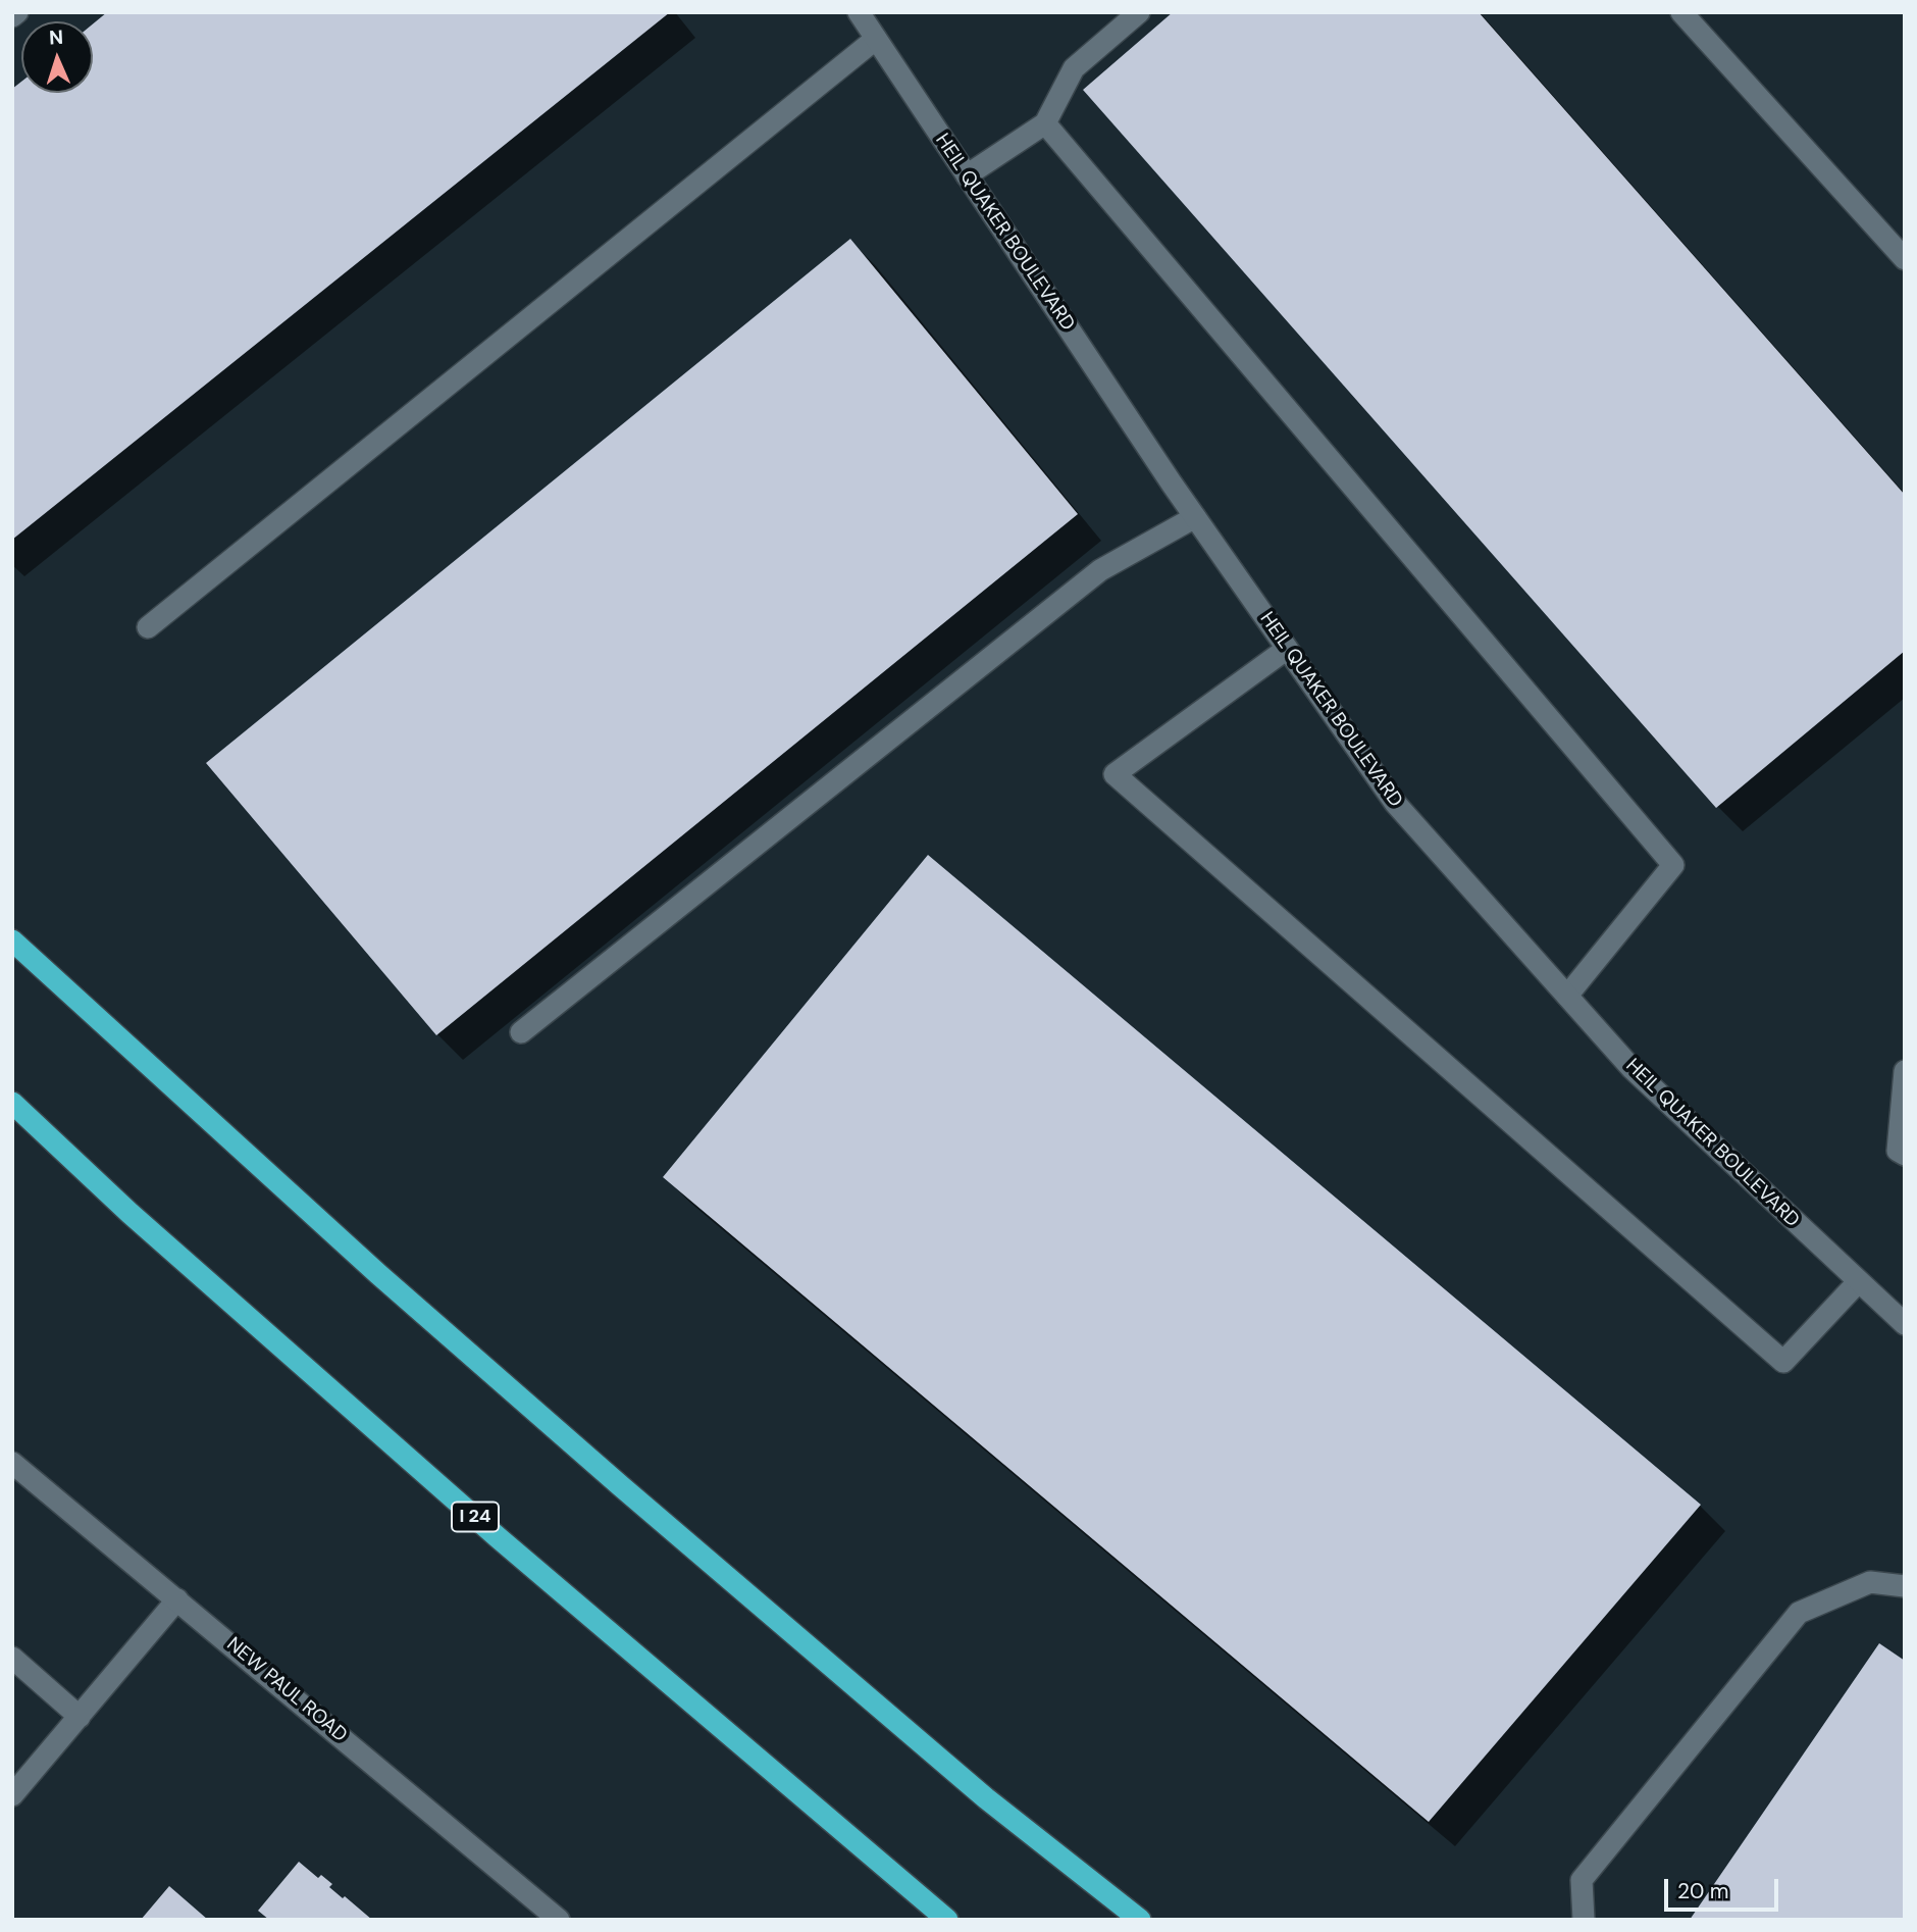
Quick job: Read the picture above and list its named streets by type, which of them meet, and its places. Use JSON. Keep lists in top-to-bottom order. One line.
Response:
{"streets":{"highway":["I 24"],"street":["HEIL QUAKER BOULEVARD","NEW PAUL ROAD"]},"scale_bar":"20 m","north":"top"}
